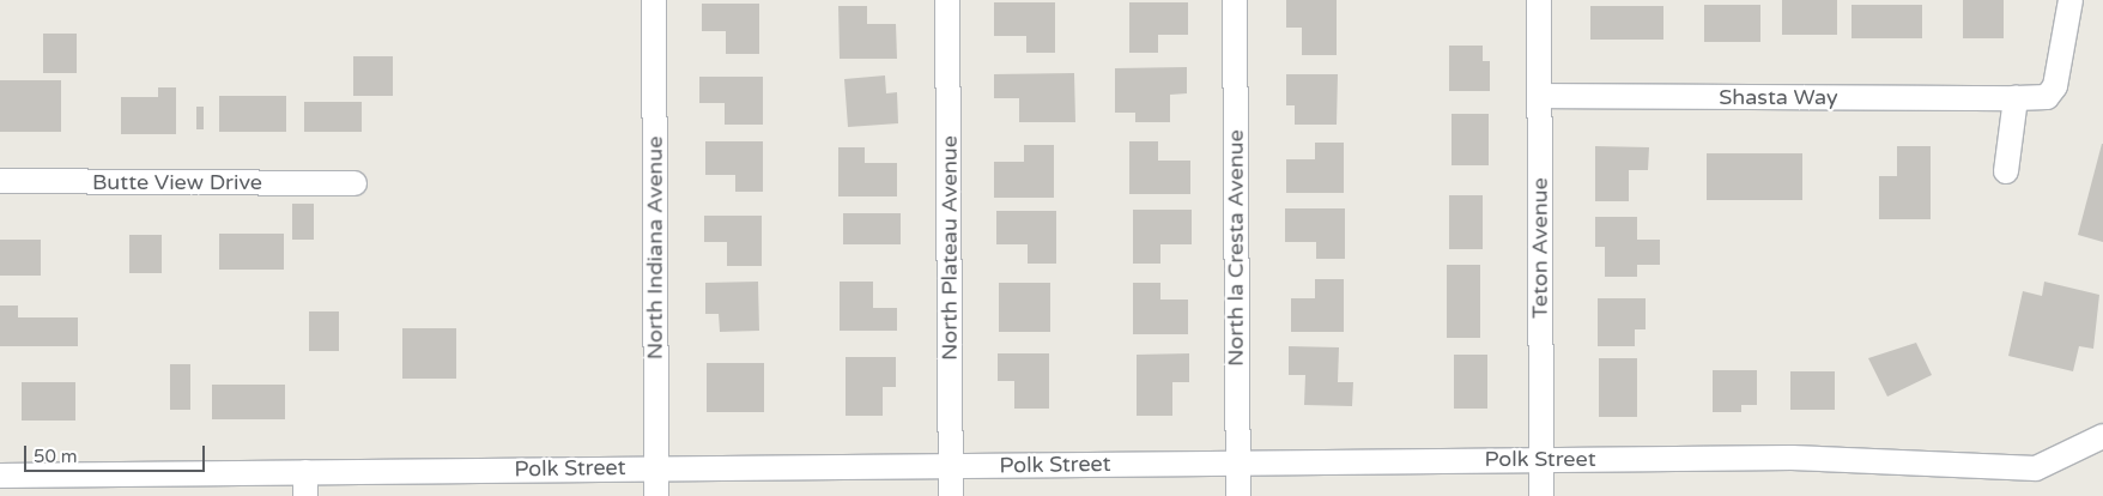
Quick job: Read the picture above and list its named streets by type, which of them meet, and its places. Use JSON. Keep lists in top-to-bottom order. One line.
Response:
{"streets":{"street":["Shasta Way","Butte View Drive","North Indiana Avenue","North Plateau Avenue","North la Cresta Avenue","Teton Avenue","Polk Street"]},"crossings":[["Shasta Way","Teton Avenue"],["North Indiana Avenue","Polk Street"],["North Plateau Avenue","Polk Street"],["North la Cresta Avenue","Polk Street"],["Teton Avenue","Polk Street"]],"scale_bar":"50 m"}
